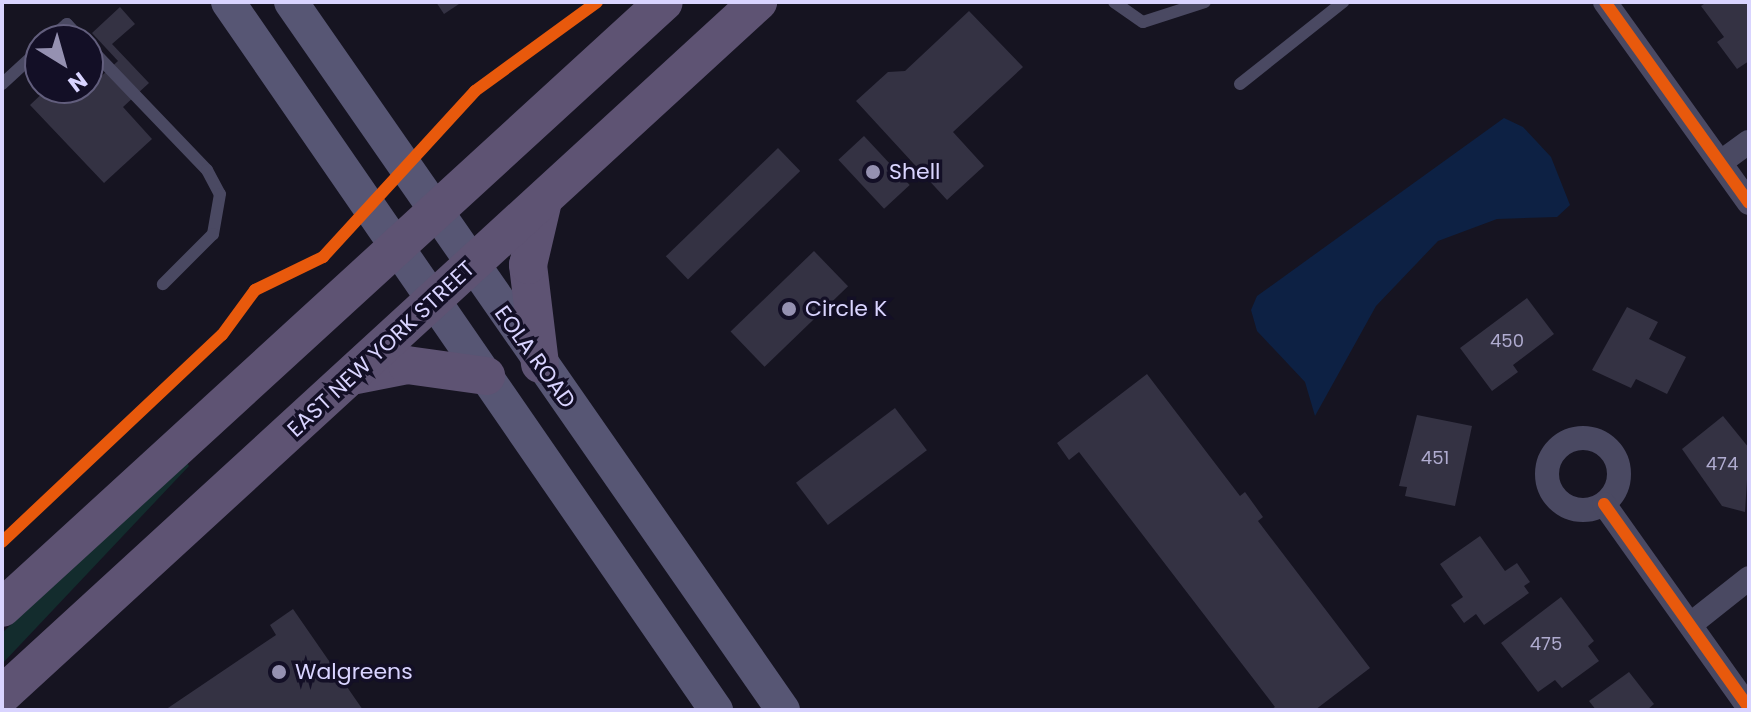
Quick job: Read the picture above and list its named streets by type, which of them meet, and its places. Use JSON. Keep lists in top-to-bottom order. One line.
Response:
{"streets":{"main road":["EAST NEW YORK STREET","EOLA ROAD"]},"crossings":[["EAST NEW YORK STREET","EOLA ROAD"]],"places":["Shell","Circle K","Walgreens"],"house_numbers":["450","451","474","475"],"north":"bottom right"}
